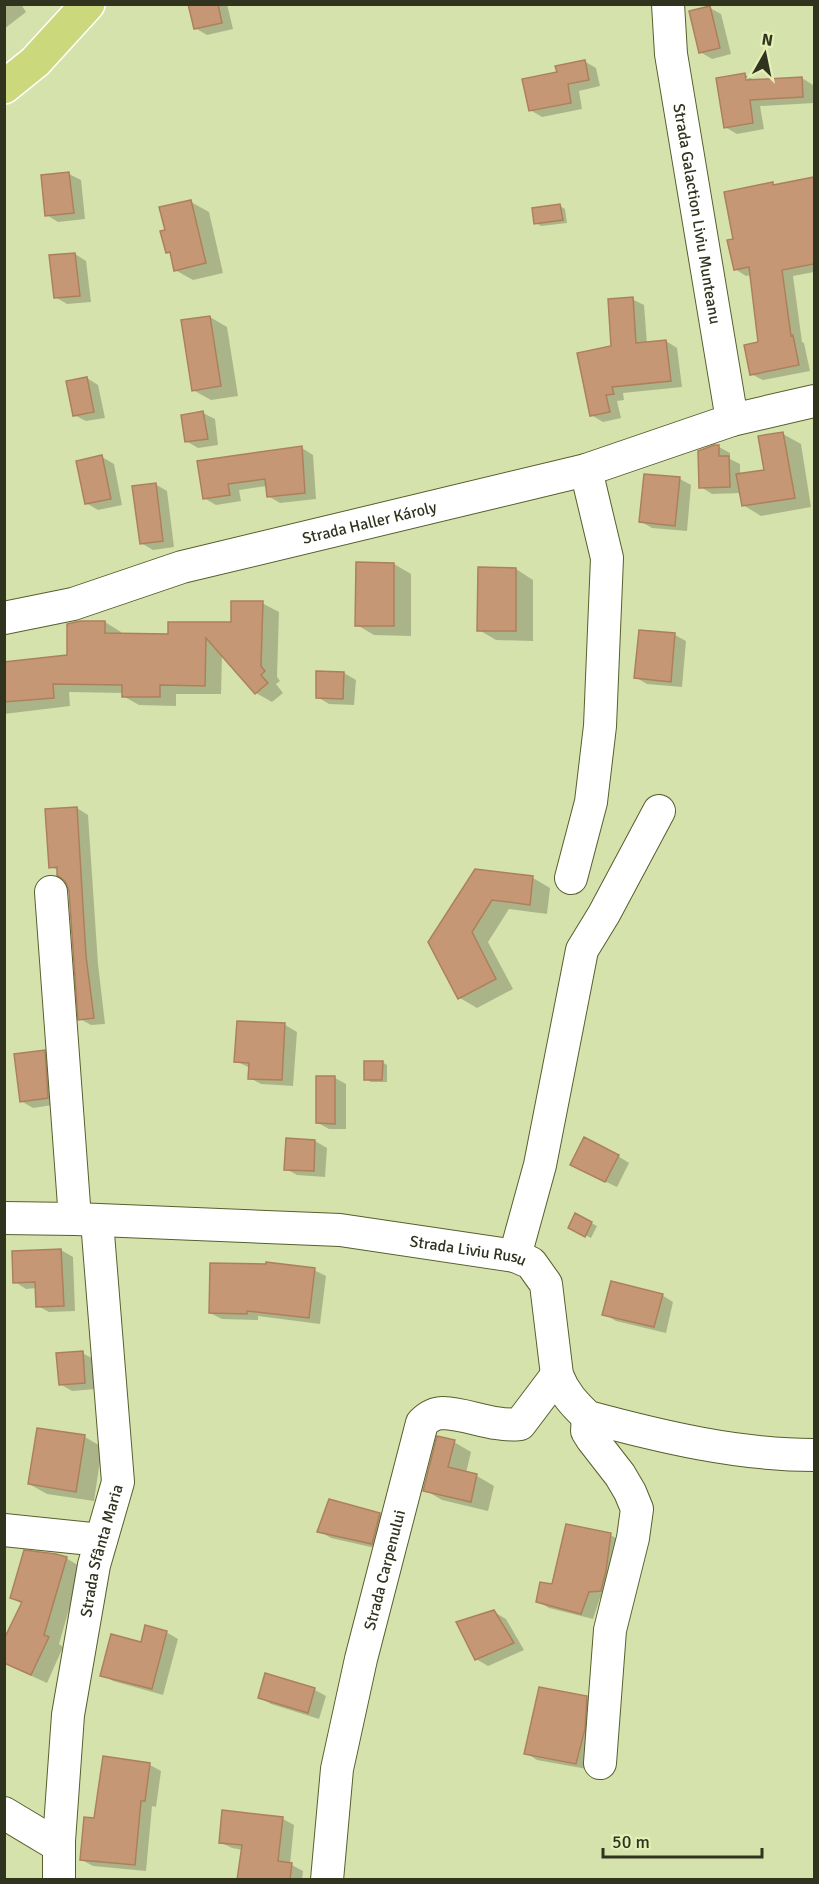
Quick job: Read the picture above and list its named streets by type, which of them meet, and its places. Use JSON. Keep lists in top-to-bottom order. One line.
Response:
{"streets":{"street":["Strada Galaction Liviu Munteanu","Strada Haller Károly","Strada Liviu Rusu","Strada Sfânta Maria","Strada Carpenului"]},"crossings":[["Strada Galaction Liviu Munteanu","Strada Haller Károly"],["Strada Liviu Rusu","Strada Sfânta Maria"],["Strada Liviu Rusu","Strada Carpenului"]],"scale_bar":"50 m","north":"top"}
